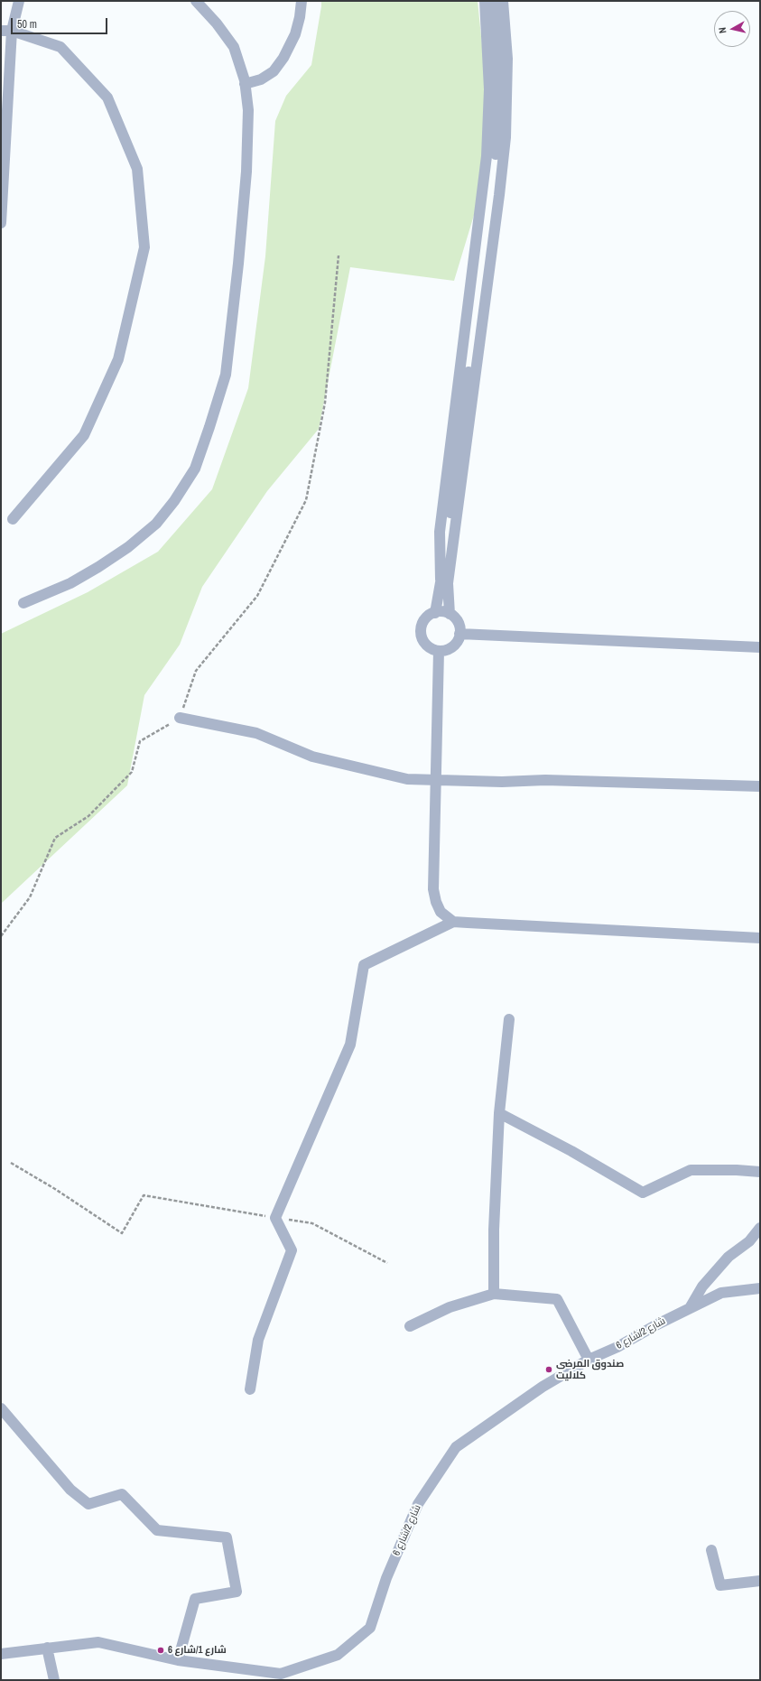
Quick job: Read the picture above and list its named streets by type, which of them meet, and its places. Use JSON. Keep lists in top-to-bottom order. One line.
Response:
{"streets":{"street":["شارع 2/شارع 6"]},"places":["صندوق المرضى كلاليت","شارع 1/شارع 6"],"scale_bar":"50 m","north":"left"}
